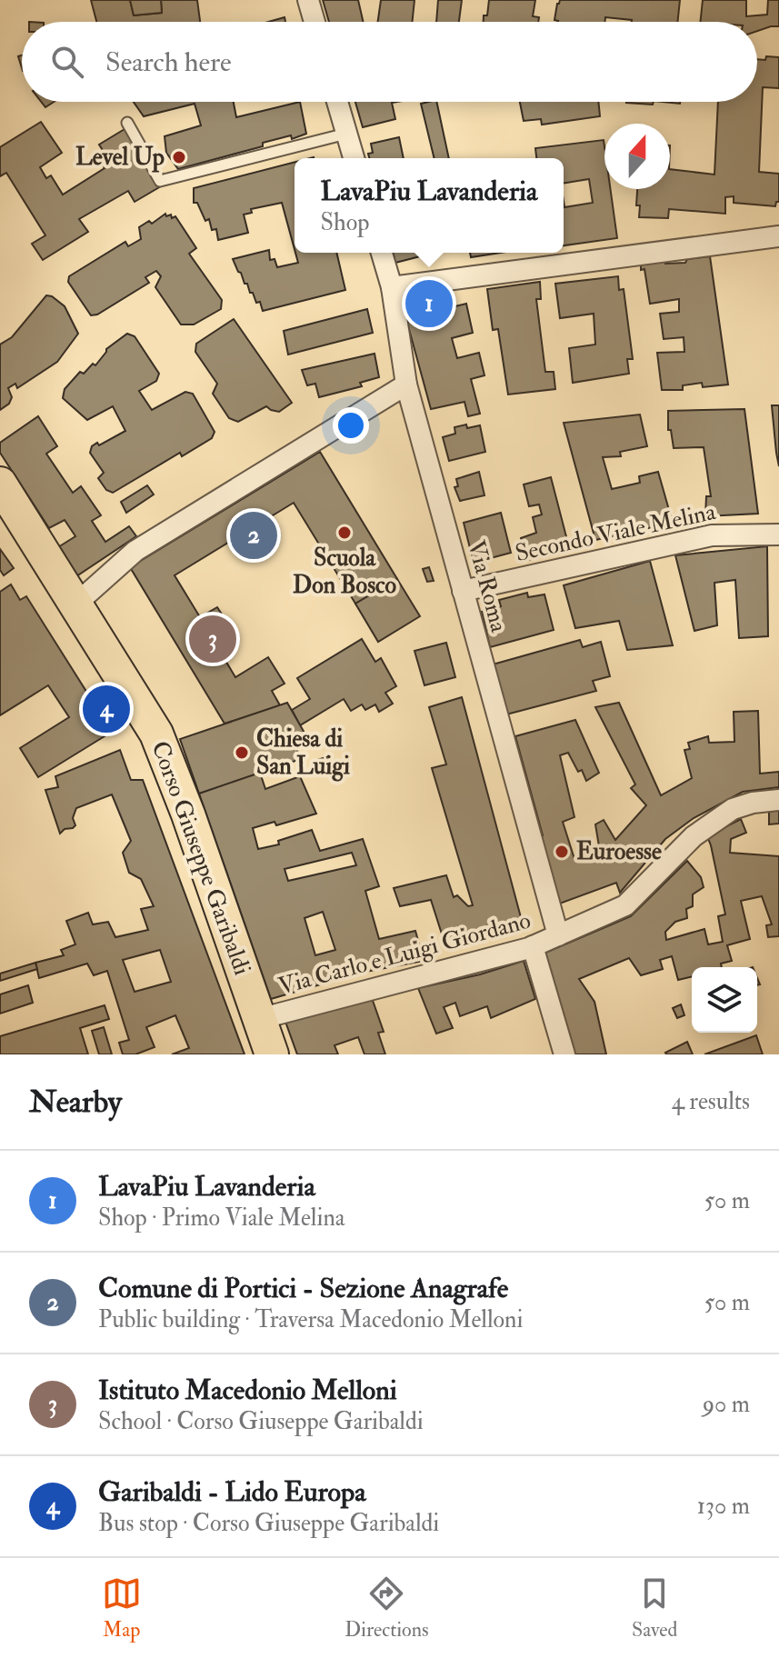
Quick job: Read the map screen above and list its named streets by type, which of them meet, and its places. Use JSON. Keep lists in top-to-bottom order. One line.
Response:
{"streets":{"main road":["Corso Giuseppe Garibaldi"],"street":["Secondo Viale Melina","Via Roma","Via Carlo e Luigi Giordano"]},"crossings":[["Secondo Viale Melina","Via Roma"],["Via Roma","Via Carlo e Luigi Giordano"],["Corso Giuseppe Garibaldi","Via Carlo e Luigi Giordano"]],"places":["Level Up","Scuola Don Bosco","Chiesa di San Luigi","Euroesse"],"north":"top","page":{"search":"Search here","popup":["LavaPiu Lavanderia","Shop"],"pins":["1","2","3","4"],"heading":["Nearby","4 results"],"list":[{"mark":"1","name":"LavaPiu Lavanderia","note":"Shop · Primo Viale Melina","value":"50 m"},{"mark":"2","name":"Comune di Portici - Sezione Anagrafe","note":"Public building · Traversa Macedonio Melloni","value":"50 m"},{"mark":"3","name":"Istituto Macedonio Melloni","note":"School · Corso Giuseppe Garibaldi","value":"90 m"},{"mark":"4","name":"Garibaldi - Lido Europa","note":"Bus stop · Corso Giuseppe Garibaldi","value":"130 m"}],"nav":["Map","Directions","Saved"]}}
